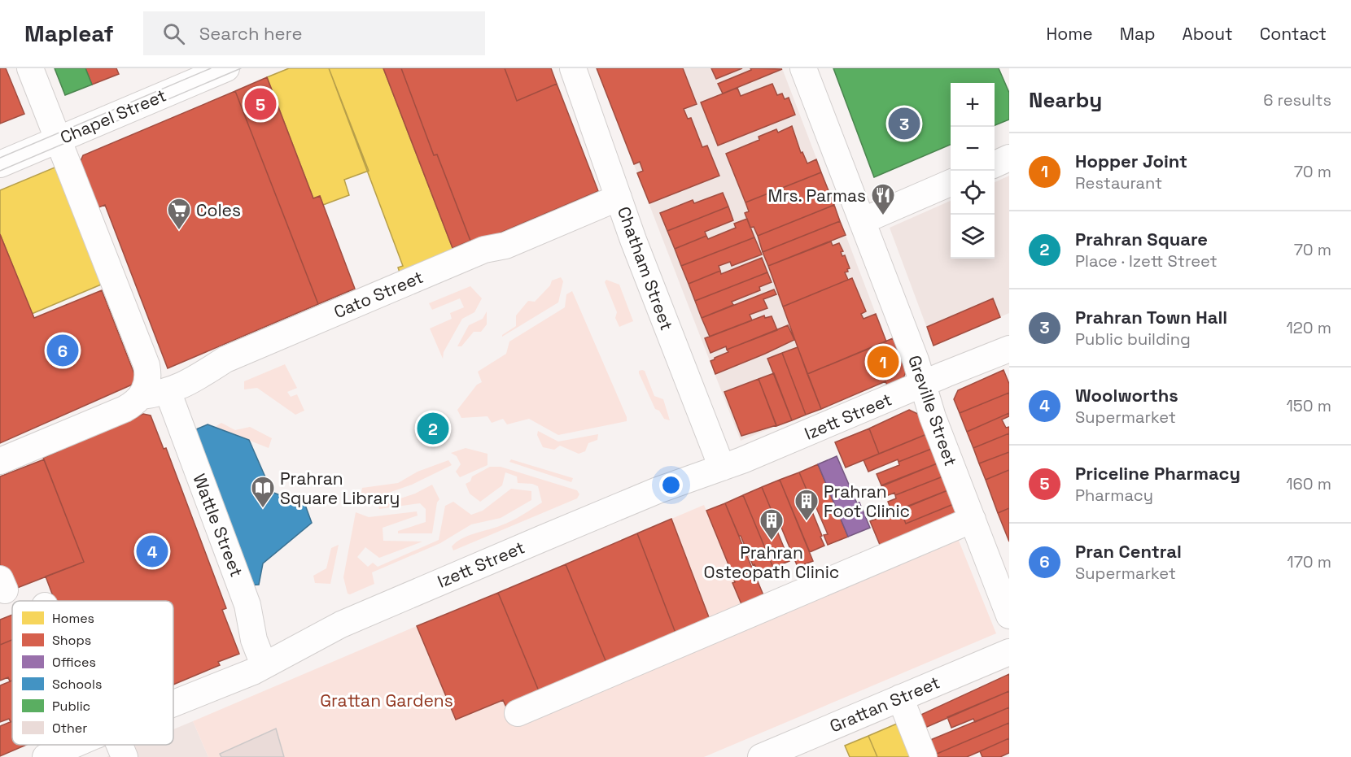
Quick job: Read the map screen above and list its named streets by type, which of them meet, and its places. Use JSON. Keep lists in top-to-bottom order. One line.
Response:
{"streets":{"street":["Chapel Street","Chatham Street","Cato Street","Greville Street","Izett Street","Wattle Street","Grattan Street"]},"crossings":[["Chatham Street","Cato Street"],["Chatham Street","Izett Street"],["Greville Street","Izett Street"]],"parks":["Grattan Gardens"],"places":{"restaurant":["Mrs. Parmas"],"supermarket":["Coles"],"library":["Prahran Square Library"],"building":["Prahran Foot Clinic","Prahran Osteopath Clinic"]},"legend":["Homes","Shops","Offices","Schools","Public","Other"],"page":{"header":"Mapleaf","search":"Search here","nav":["Home","Map","About","Contact"],"heading":["Nearby","6 results"],"map_buttons":["+","−"],"pins":["5","3","6","1","2","4"],"list":[{"mark":"1","name":"Hopper Joint","note":"Restaurant","value":"70 m"},{"mark":"2","name":"Prahran Square","note":"Place · Izett Street","value":"70 m"},{"mark":"3","name":"Prahran Town Hall","note":"Public building","value":"120 m"},{"mark":"4","name":"Woolworths","note":"Supermarket","value":"150 m"},{"mark":"5","name":"Priceline Pharmacy","note":"Pharmacy","value":"160 m"},{"mark":"6","name":"Pran Central","note":"Supermarket","value":"170 m"}]}}
